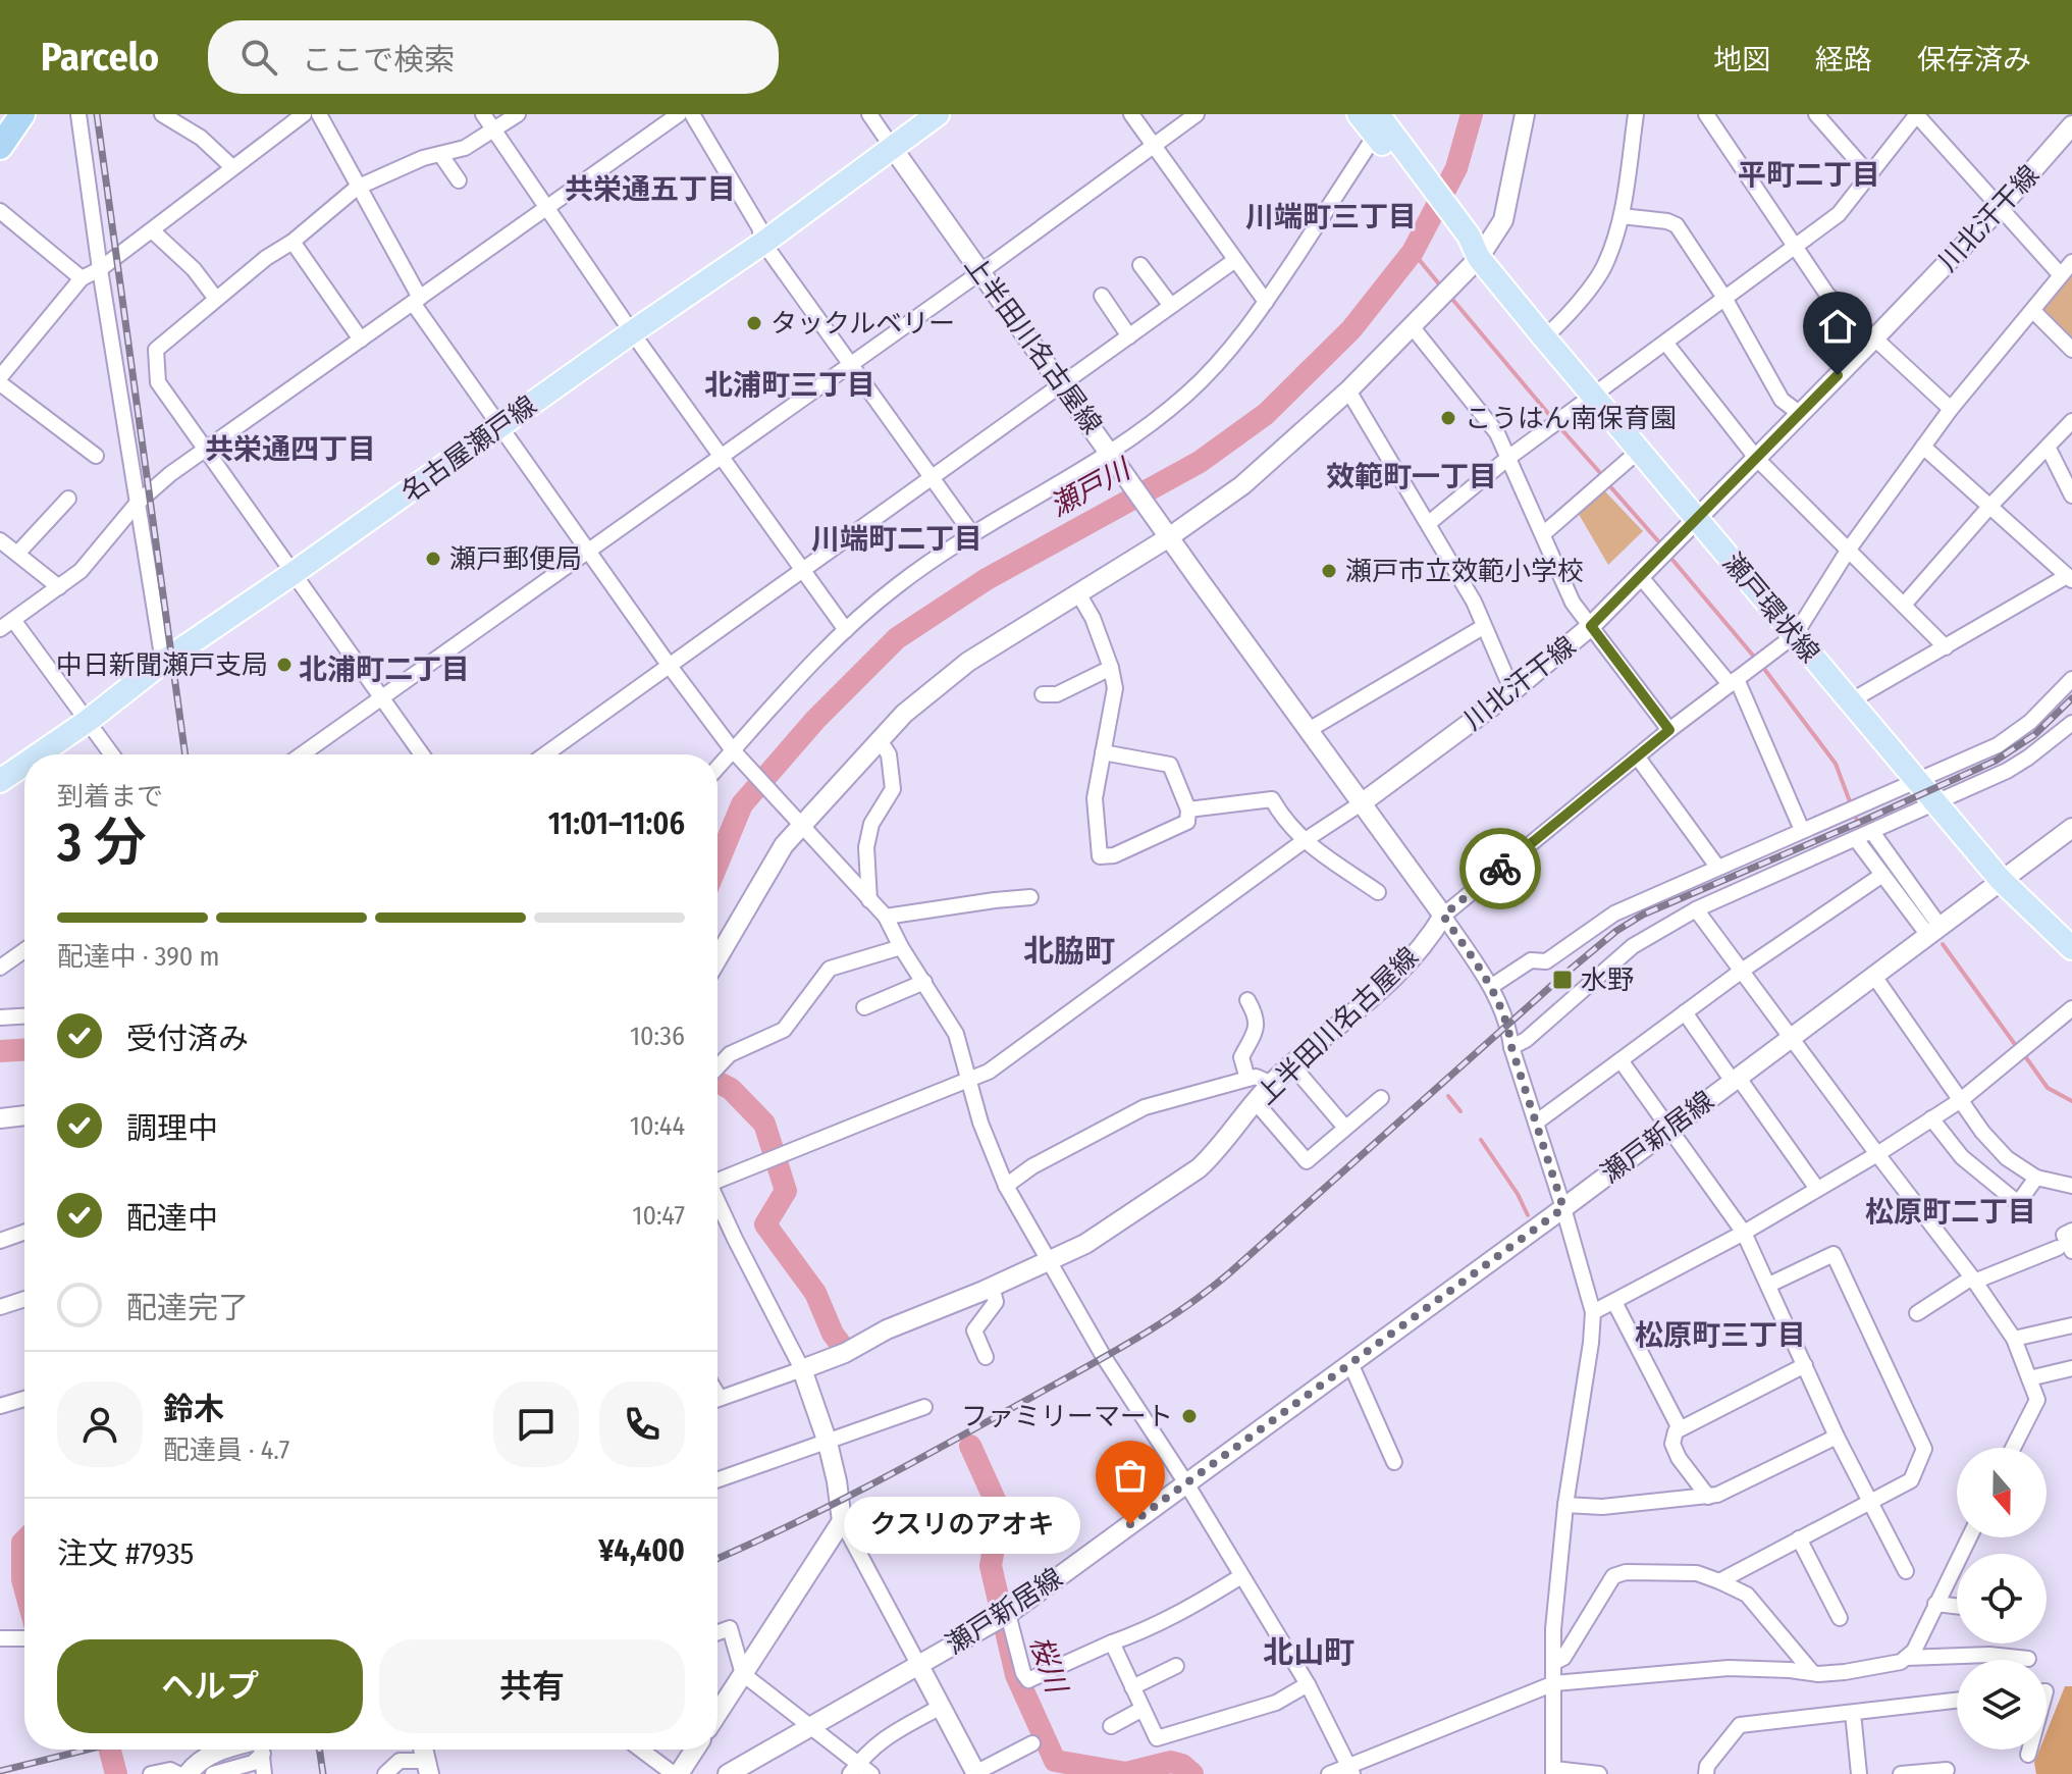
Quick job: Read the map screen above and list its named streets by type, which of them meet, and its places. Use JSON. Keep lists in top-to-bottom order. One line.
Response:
{"streets":{"main road":["名古屋瀬戸線","瀬戸環状線"],"street":["川北汗干線","上半田川名古屋線","瀬戸新居線"]},"crossings":[["川北汗干線","上半田川名古屋線"],["川北汗干線","瀬戸環状線"],["上半田川名古屋線","名古屋瀬戸線"],["瀬戸環状線","瀬戸新居線"]],"districts":["平町二丁目","共栄通五丁目","川端町三丁目","北浦町三丁目","共栄通四丁目","效範町一丁目","川端町二丁目","北浦町二丁目","北脇町","松原町二丁目","松原町三丁目","北山町"],"water":["瀬戸川","桜川"],"places":{"other":["タックルベリー","こうはん南保育園","瀬戸郵便局","瀬戸市立效範小学校","中日新聞瀬戸支局","ファミリーマート","クスリのアオキ"],"transit":["水野"]},"north":"bottom","page":{"header":"Parcelo","search":"ここで検索","nav":["地図","経路","保存済み"],"heading":["3 分","到着まで","11:01–11:06"],"panel":["鈴木","配達員 · 4.7","注文 #7935","¥4,400"],"bar":"配達中 · 390 m","list":[["受付済み","10:36"],["調理中","10:44"],["配達中","10:47"],"配達完了"],"bubble":"クスリのアオキ","buttons":["ヘルプ","共有"]}}
